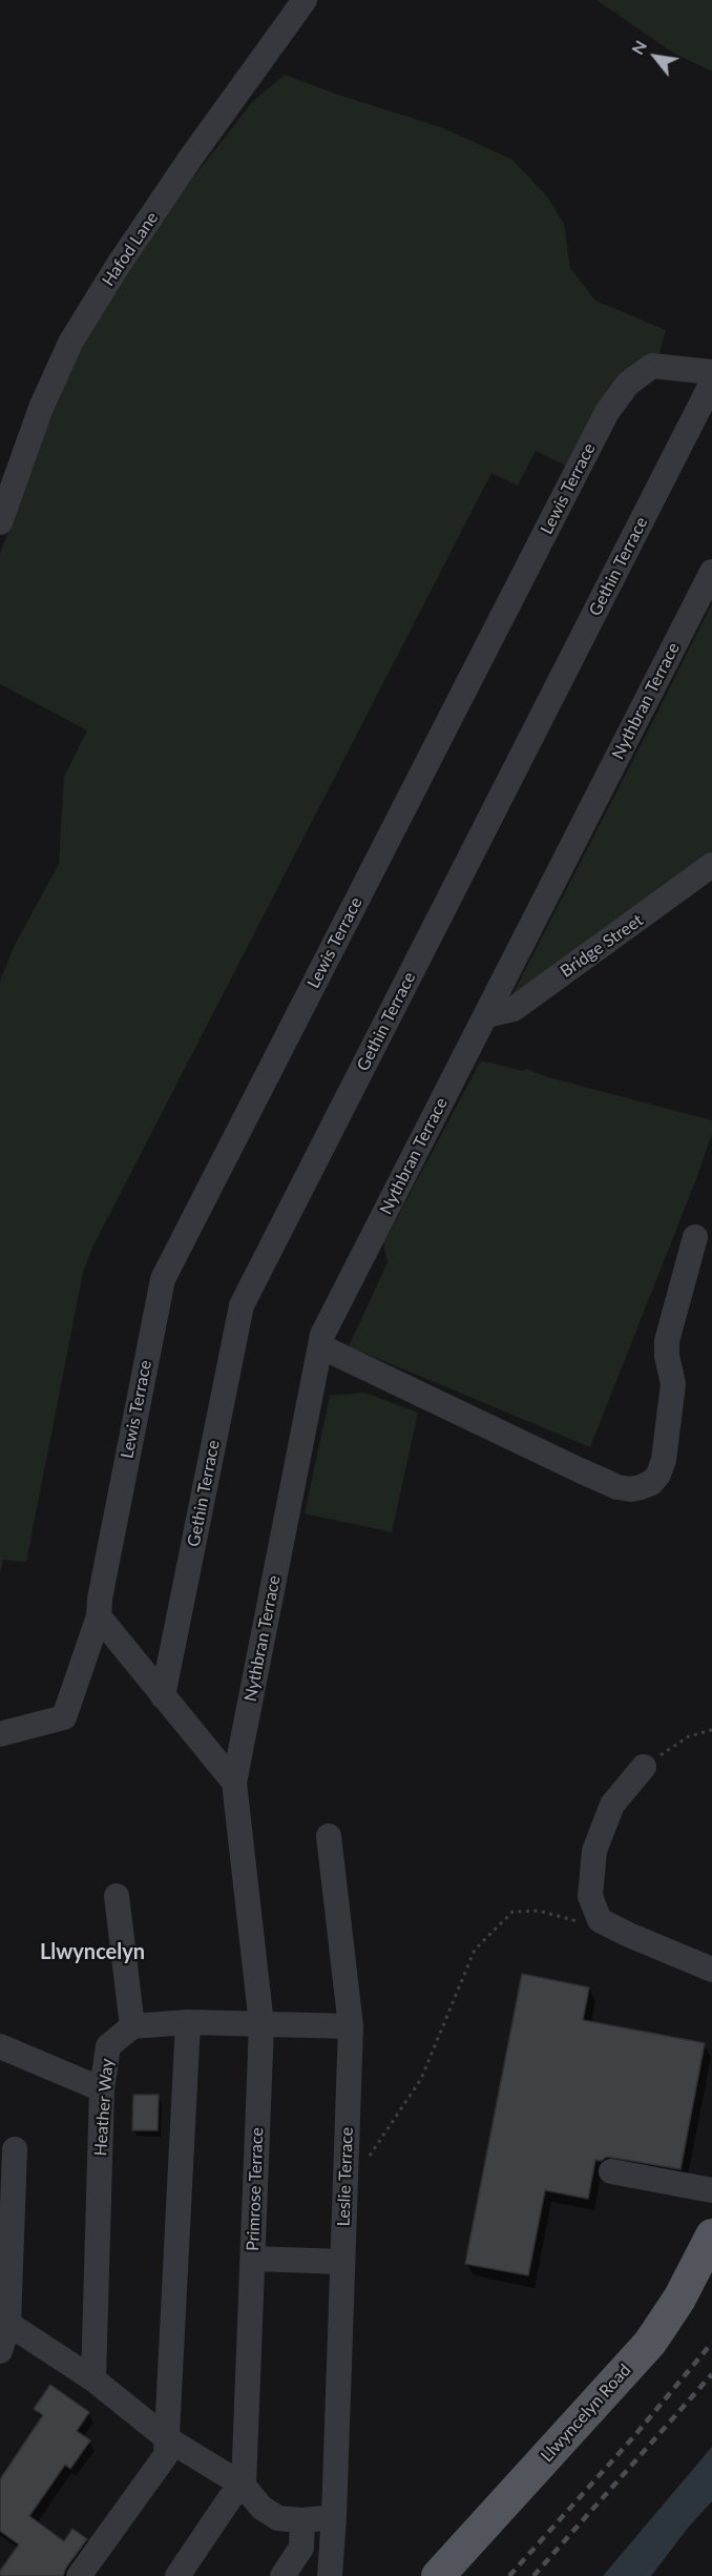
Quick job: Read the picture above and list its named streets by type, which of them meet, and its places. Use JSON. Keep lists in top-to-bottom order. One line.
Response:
{"streets":{"main road":["Llwyncelyn Road"],"street":["Hafod Lane","Lewis Terrace","Gethin Terrace","Nythbran Terrace","Bridge Street","Heather Way","Leslie Terrace","Primrose Terrace"]},"crossings":[["Nythbran Terrace","Bridge Street"],["Nythbran Terrace","Primrose Terrace"]],"districts":["Llwyncelyn"],"north":"top left"}
